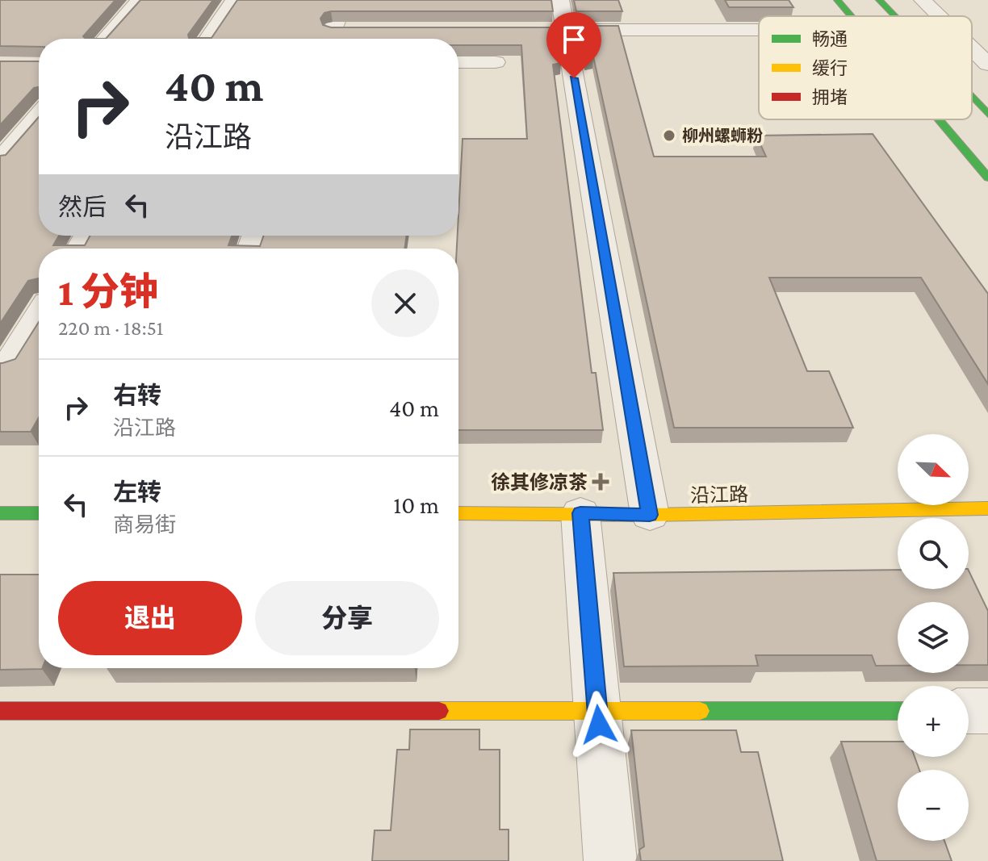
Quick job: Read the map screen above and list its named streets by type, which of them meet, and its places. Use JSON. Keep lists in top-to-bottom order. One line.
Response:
{"streets":{"main road":["沿江路"]},"places":{"other":["柳州螺蛳粉"],"health":["徐其修凉茶"]},"legend":["畅通","缓行","拥堵"],"north":"bottom right","page":{"turn":["40 m","沿江路"],"then":"然后","heading":["1 分钟","220 m · 18:51"],"list":[{"name":"右转","note":"沿江路","value":"40 m"},{"name":"左转","note":"商易街","value":"10 m"}],"map_buttons":["+","−"],"buttons":["退出","分享"]}}
